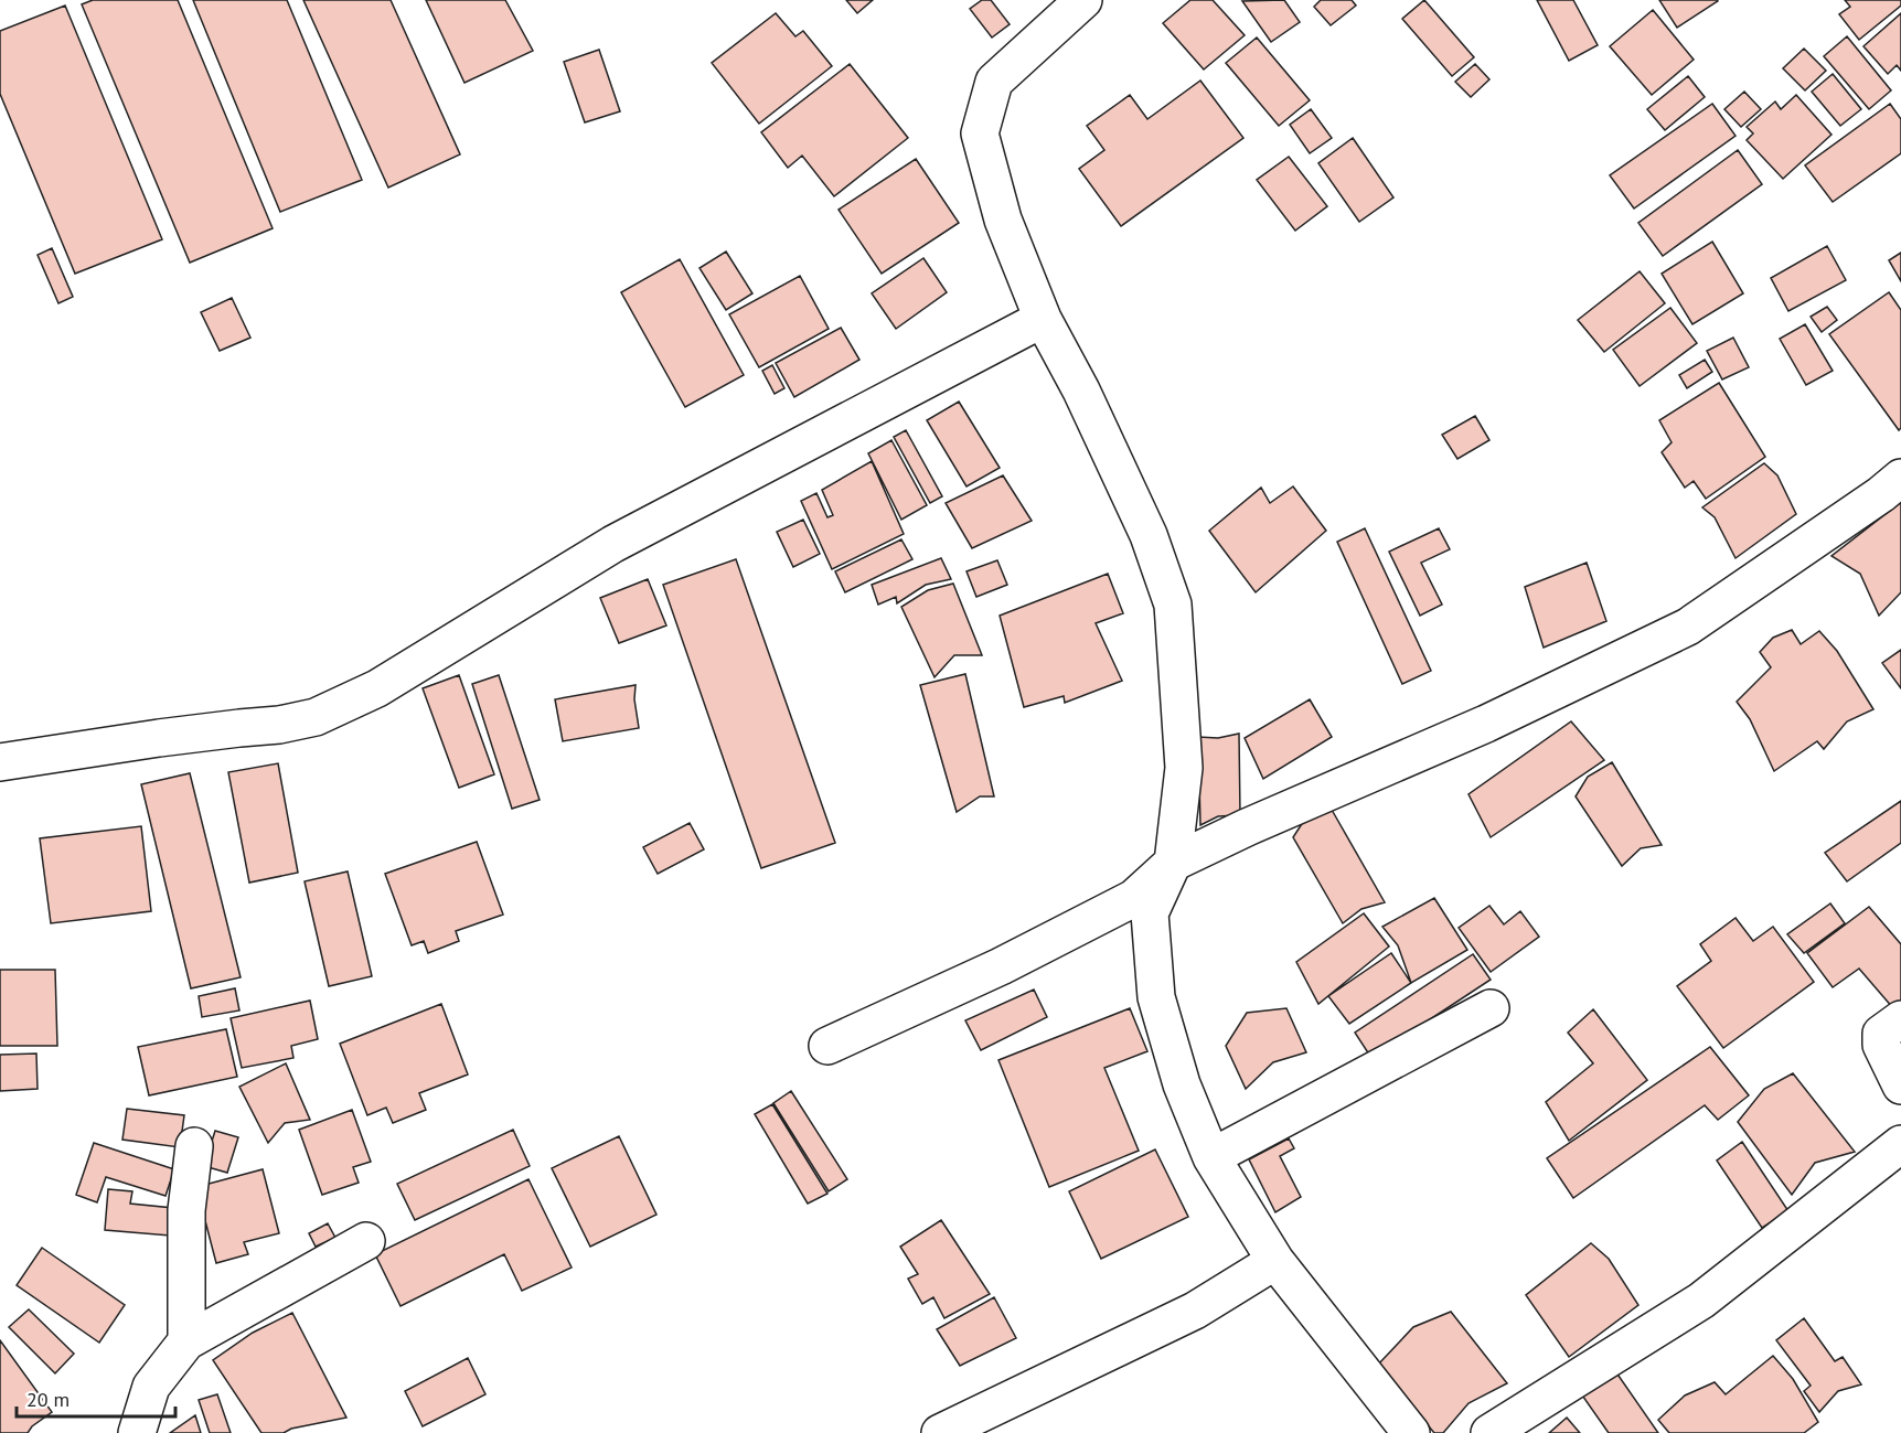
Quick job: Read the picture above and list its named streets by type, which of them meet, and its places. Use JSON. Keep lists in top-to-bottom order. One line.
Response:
{"scale_bar":"20 m"}
